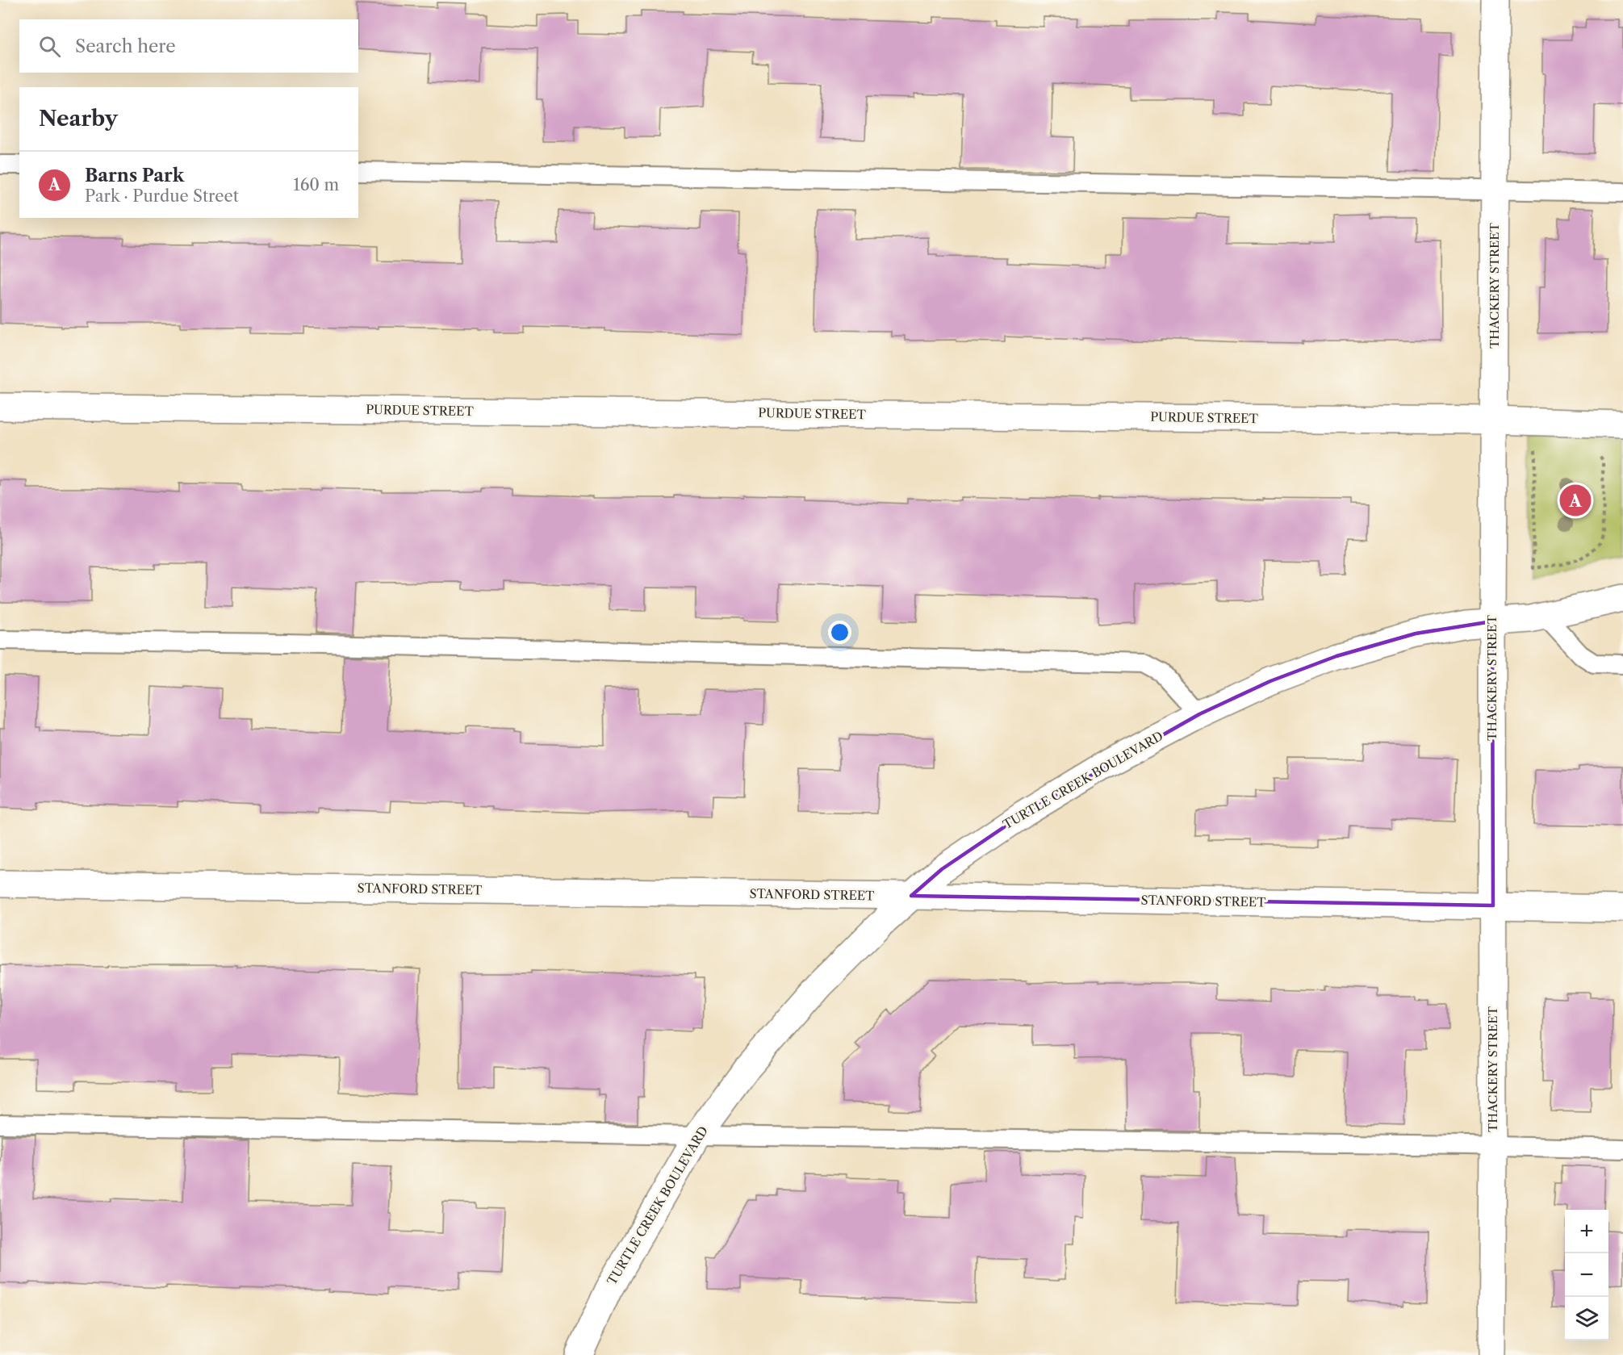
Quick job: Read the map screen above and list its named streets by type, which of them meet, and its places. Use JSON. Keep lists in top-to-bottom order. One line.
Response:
{"streets":{"street":["THACKERY STREET","PURDUE STREET","TURTLE CREEK BOULEVARD","STANFORD STREET"]},"crossings":[["THACKERY STREET","PURDUE STREET"],["THACKERY STREET","TURTLE CREEK BOULEVARD"],["THACKERY STREET","STANFORD STREET"],["TURTLE CREEK BOULEVARD","STANFORD STREET"]],"page":{"search":"Search here","heading":"Nearby","list":[{"mark":"A","name":"Barns Park","note":"Park · Purdue Street","value":"160 m"}],"pins":"A","map_buttons":["+","−"]}}
